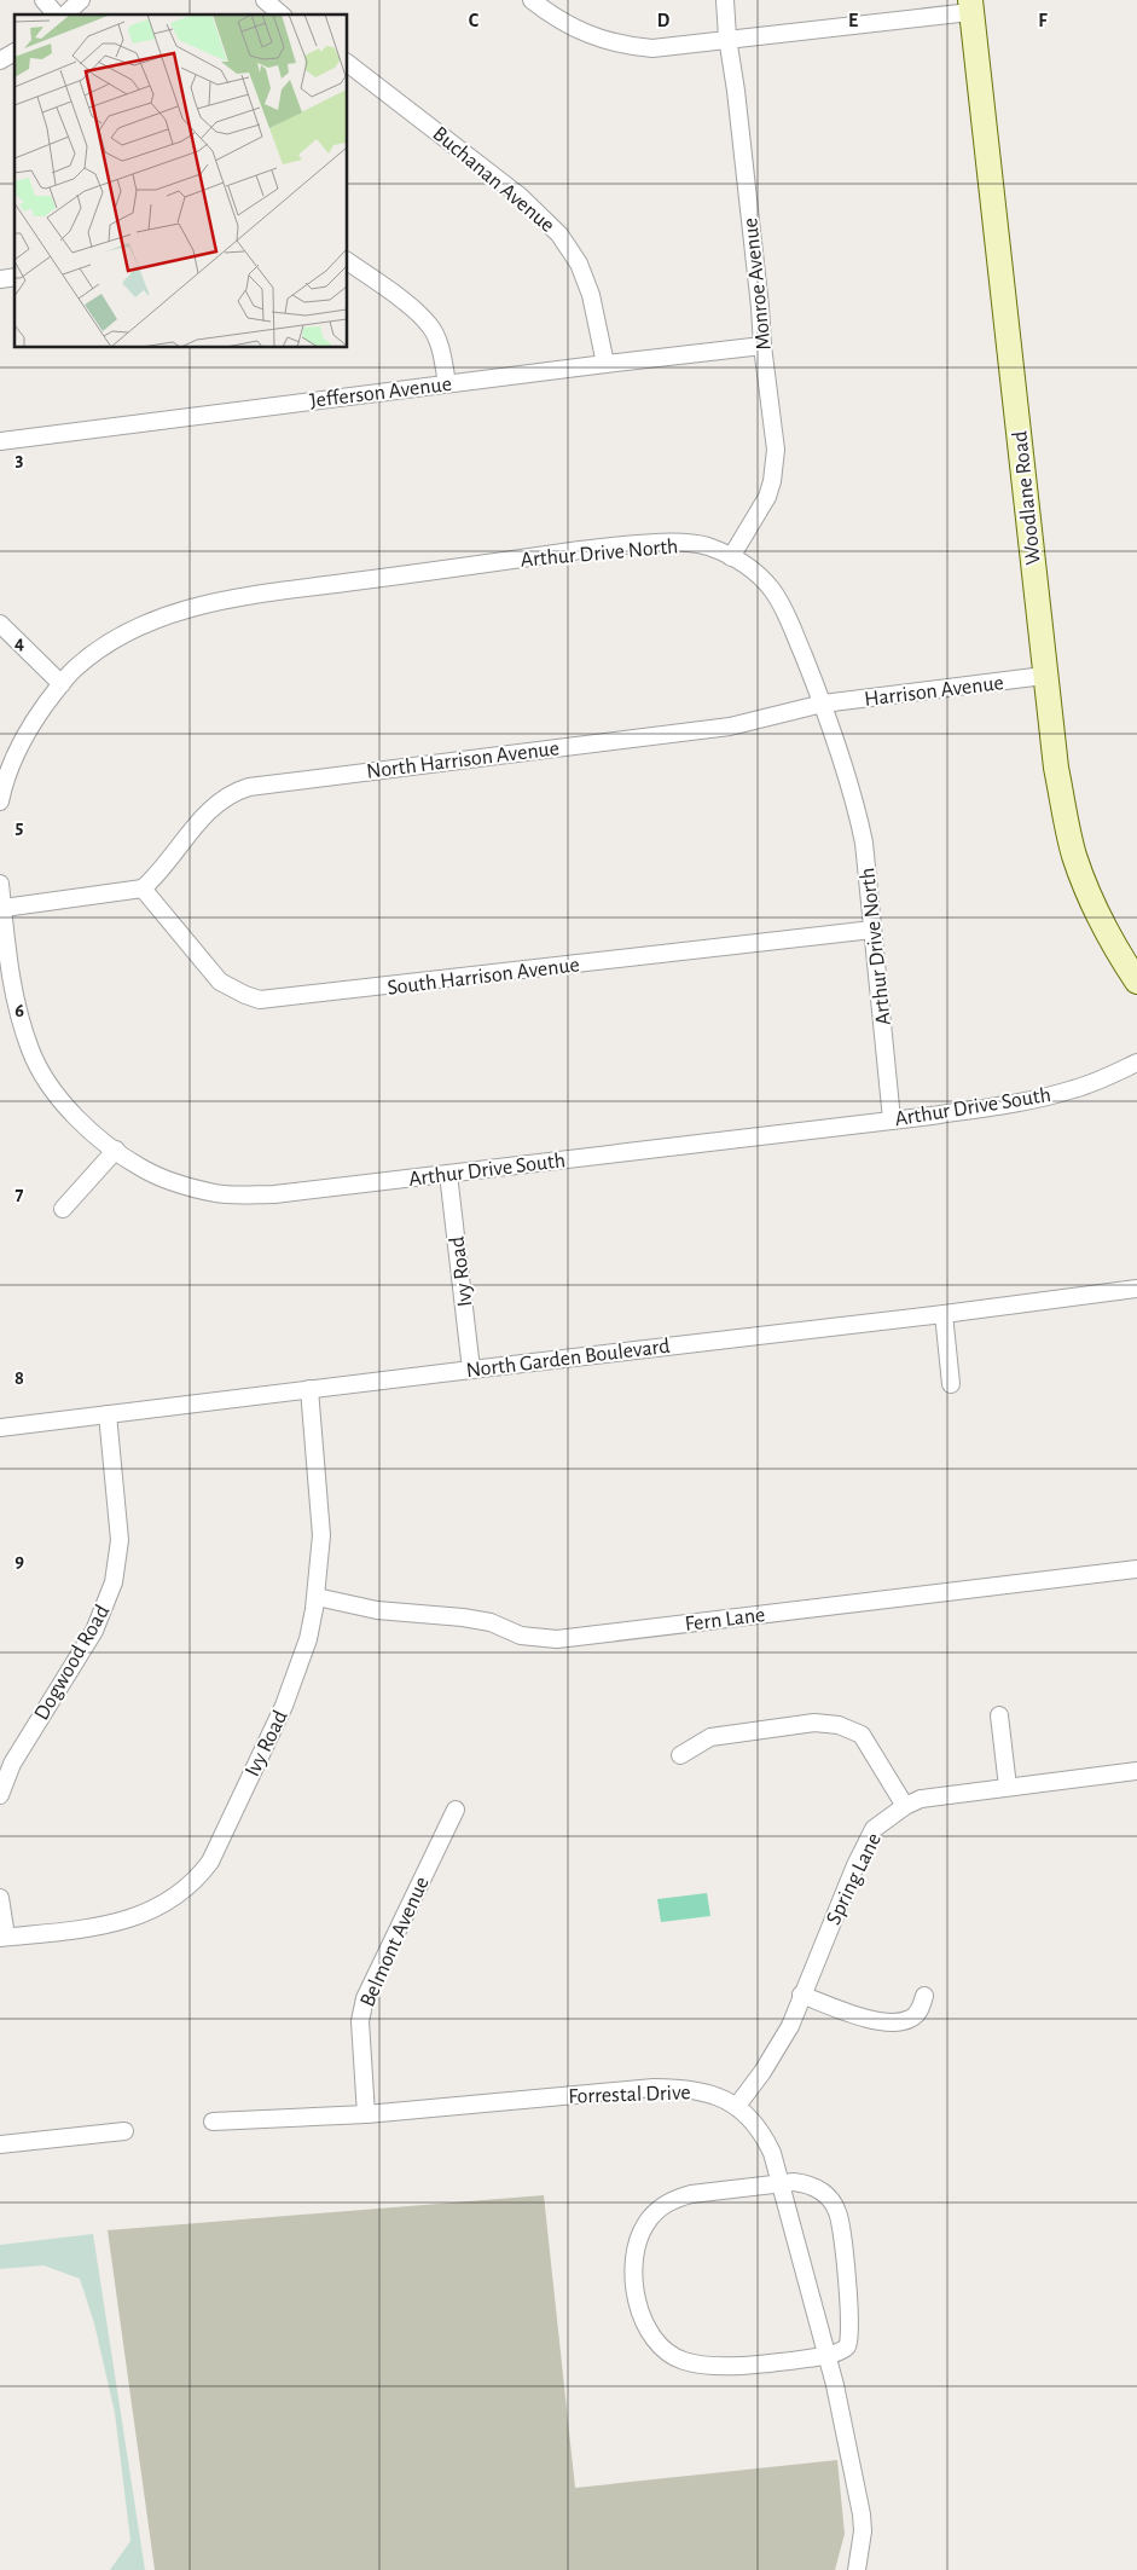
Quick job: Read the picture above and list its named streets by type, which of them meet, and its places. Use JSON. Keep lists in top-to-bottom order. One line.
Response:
{"streets":{"street":["Buchanan Avenue","Monroe Avenue","Jefferson Avenue","Woodlane Road","Arthur Drive North","Harrison Avenue","North Harrison Avenue","South Harrison Avenue","Arthur Drive South","Ivy Road","North Garden Boulevard","Fern Lane","Dogwood Road","Spring Lane","Belmont Avenue","Forrestal Drive"]},"crossings":[["Buchanan Avenue","Jefferson Avenue"],["Monroe Avenue","Jefferson Avenue"],["Monroe Avenue","Arthur Drive North"],["Woodlane Road","Harrison Avenue"],["Arthur Drive North","Harrison Avenue"],["Arthur Drive North","North Harrison Avenue"],["Arthur Drive North","South Harrison Avenue"],["Arthur Drive North","Arthur Drive South"],["Harrison Avenue","North Harrison Avenue"],["North Harrison Avenue","South Harrison Avenue"],["Arthur Drive South","Ivy Road"],["Ivy Road","North Garden Boulevard"],["Ivy Road","Fern Lane"],["North Garden Boulevard","Dogwood Road"],["Spring Lane","Forrestal Drive"],["Belmont Avenue","Forrestal Drive"]],"grid":{"columns":["C","D","E","F"],"rows":["3","4","5","6","7","8","9"]}}
